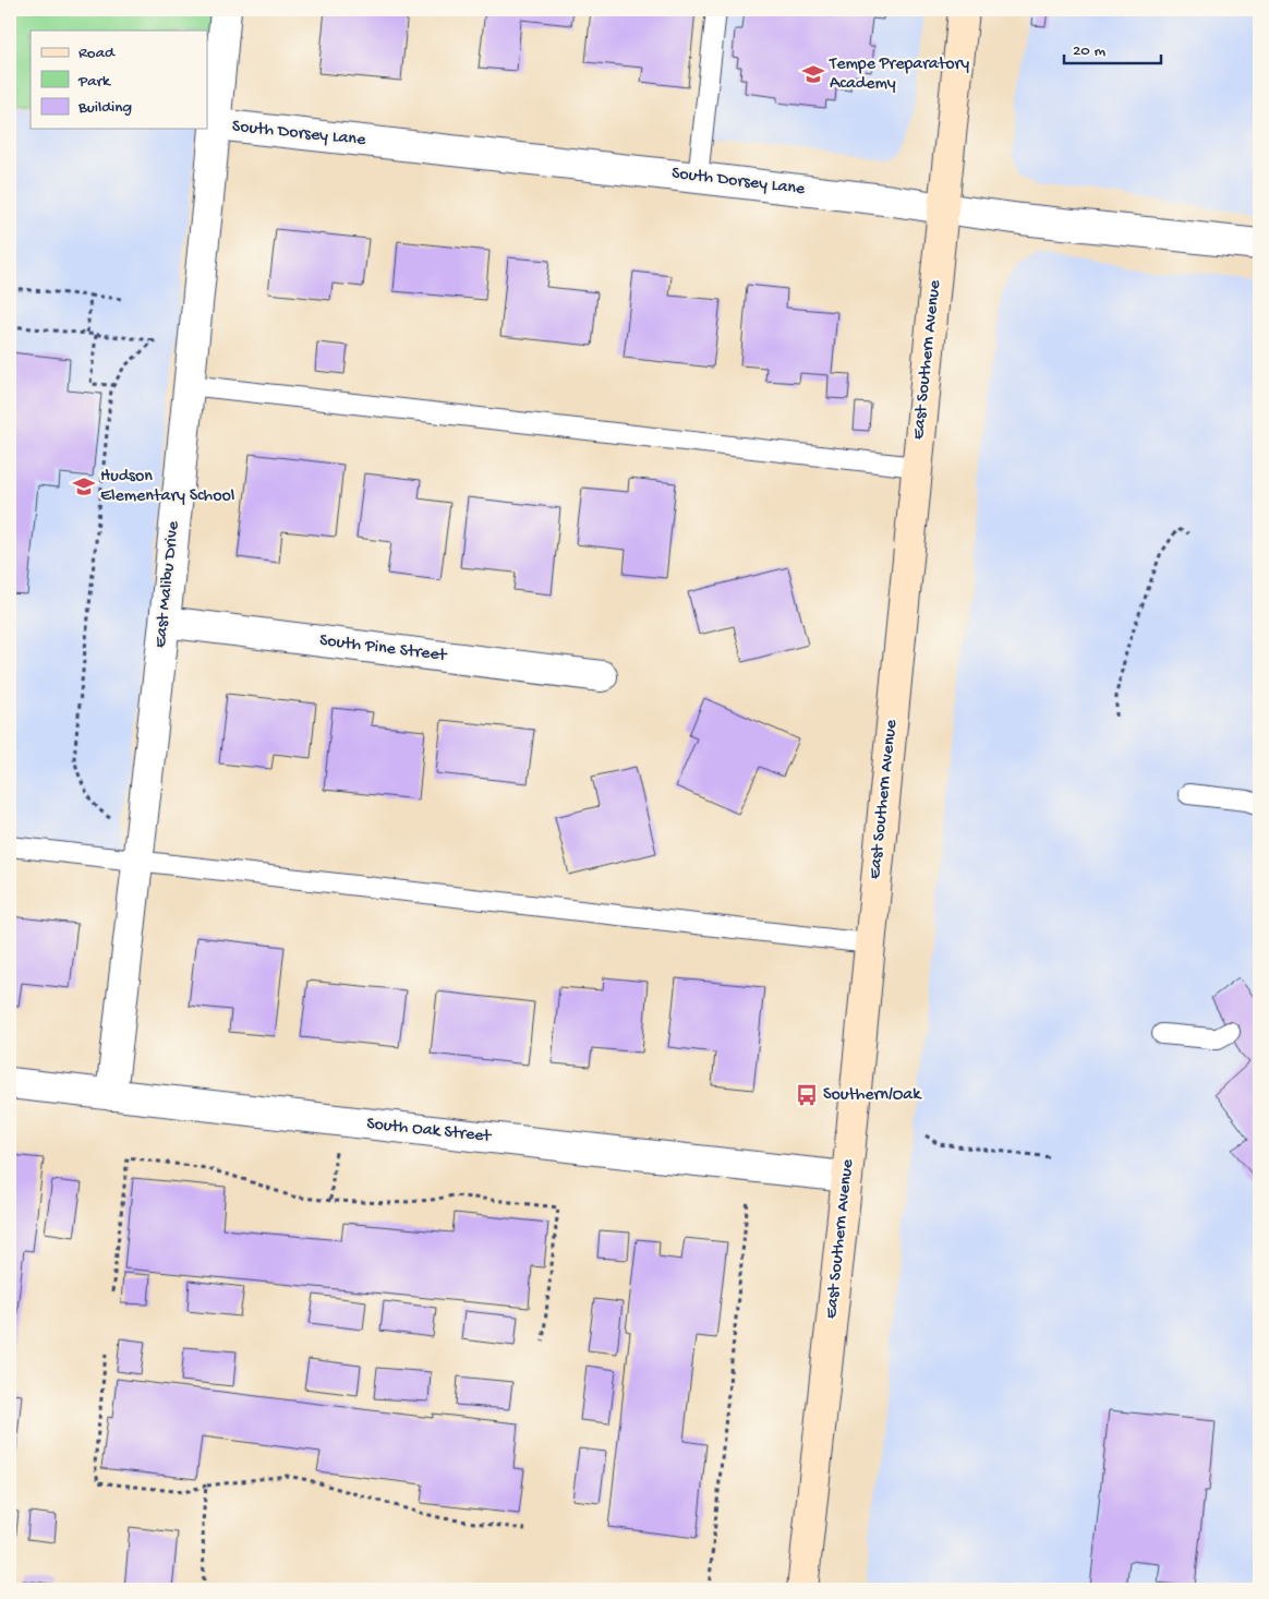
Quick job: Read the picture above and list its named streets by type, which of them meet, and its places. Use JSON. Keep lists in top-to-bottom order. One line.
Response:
{"streets":{"main road":["East Southern Avenue"],"street":["South Dorsey Lane","East Malibu Drive","South Pine Street","South Oak Street"]},"crossings":[["South Dorsey Lane","East Southern Avenue"],["South Dorsey Lane","East Malibu Drive"],["East Southern Avenue","South Oak Street"],["East Malibu Drive","South Pine Street"],["East Malibu Drive","South Oak Street"]],"places":{"school or university":["Tempe Preparatory Academy","Hudson Elementary School"],"bus stop":["Southern/Oak"]},"legend":["Road","Park","Building"],"scale_bar":"20 m"}
